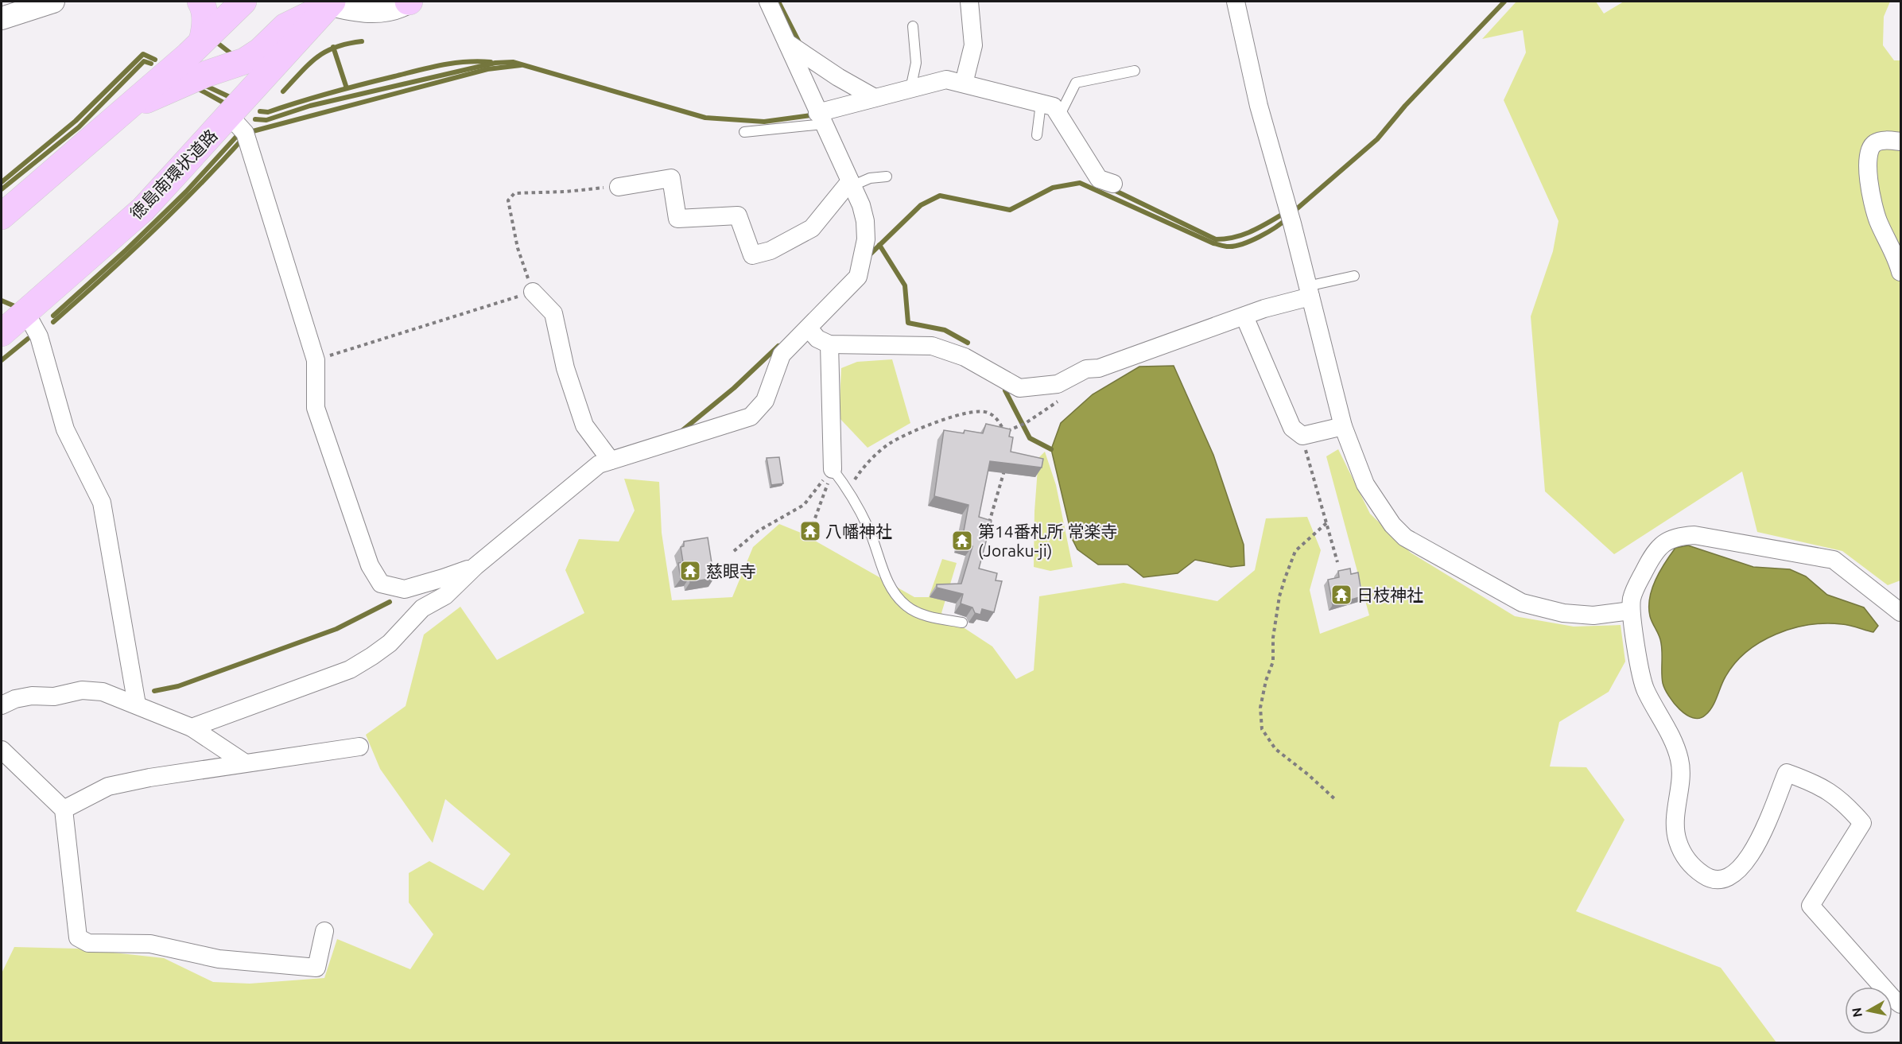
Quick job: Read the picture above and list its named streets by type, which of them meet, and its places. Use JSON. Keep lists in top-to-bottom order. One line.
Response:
{"streets":{"highway":["徳島南環状道路"]},"places":{"temple":["八幡神社","第14番札所 常楽寺 (Joraku-ji)","慈眼寺","日枝神社"]},"north":"left"}
